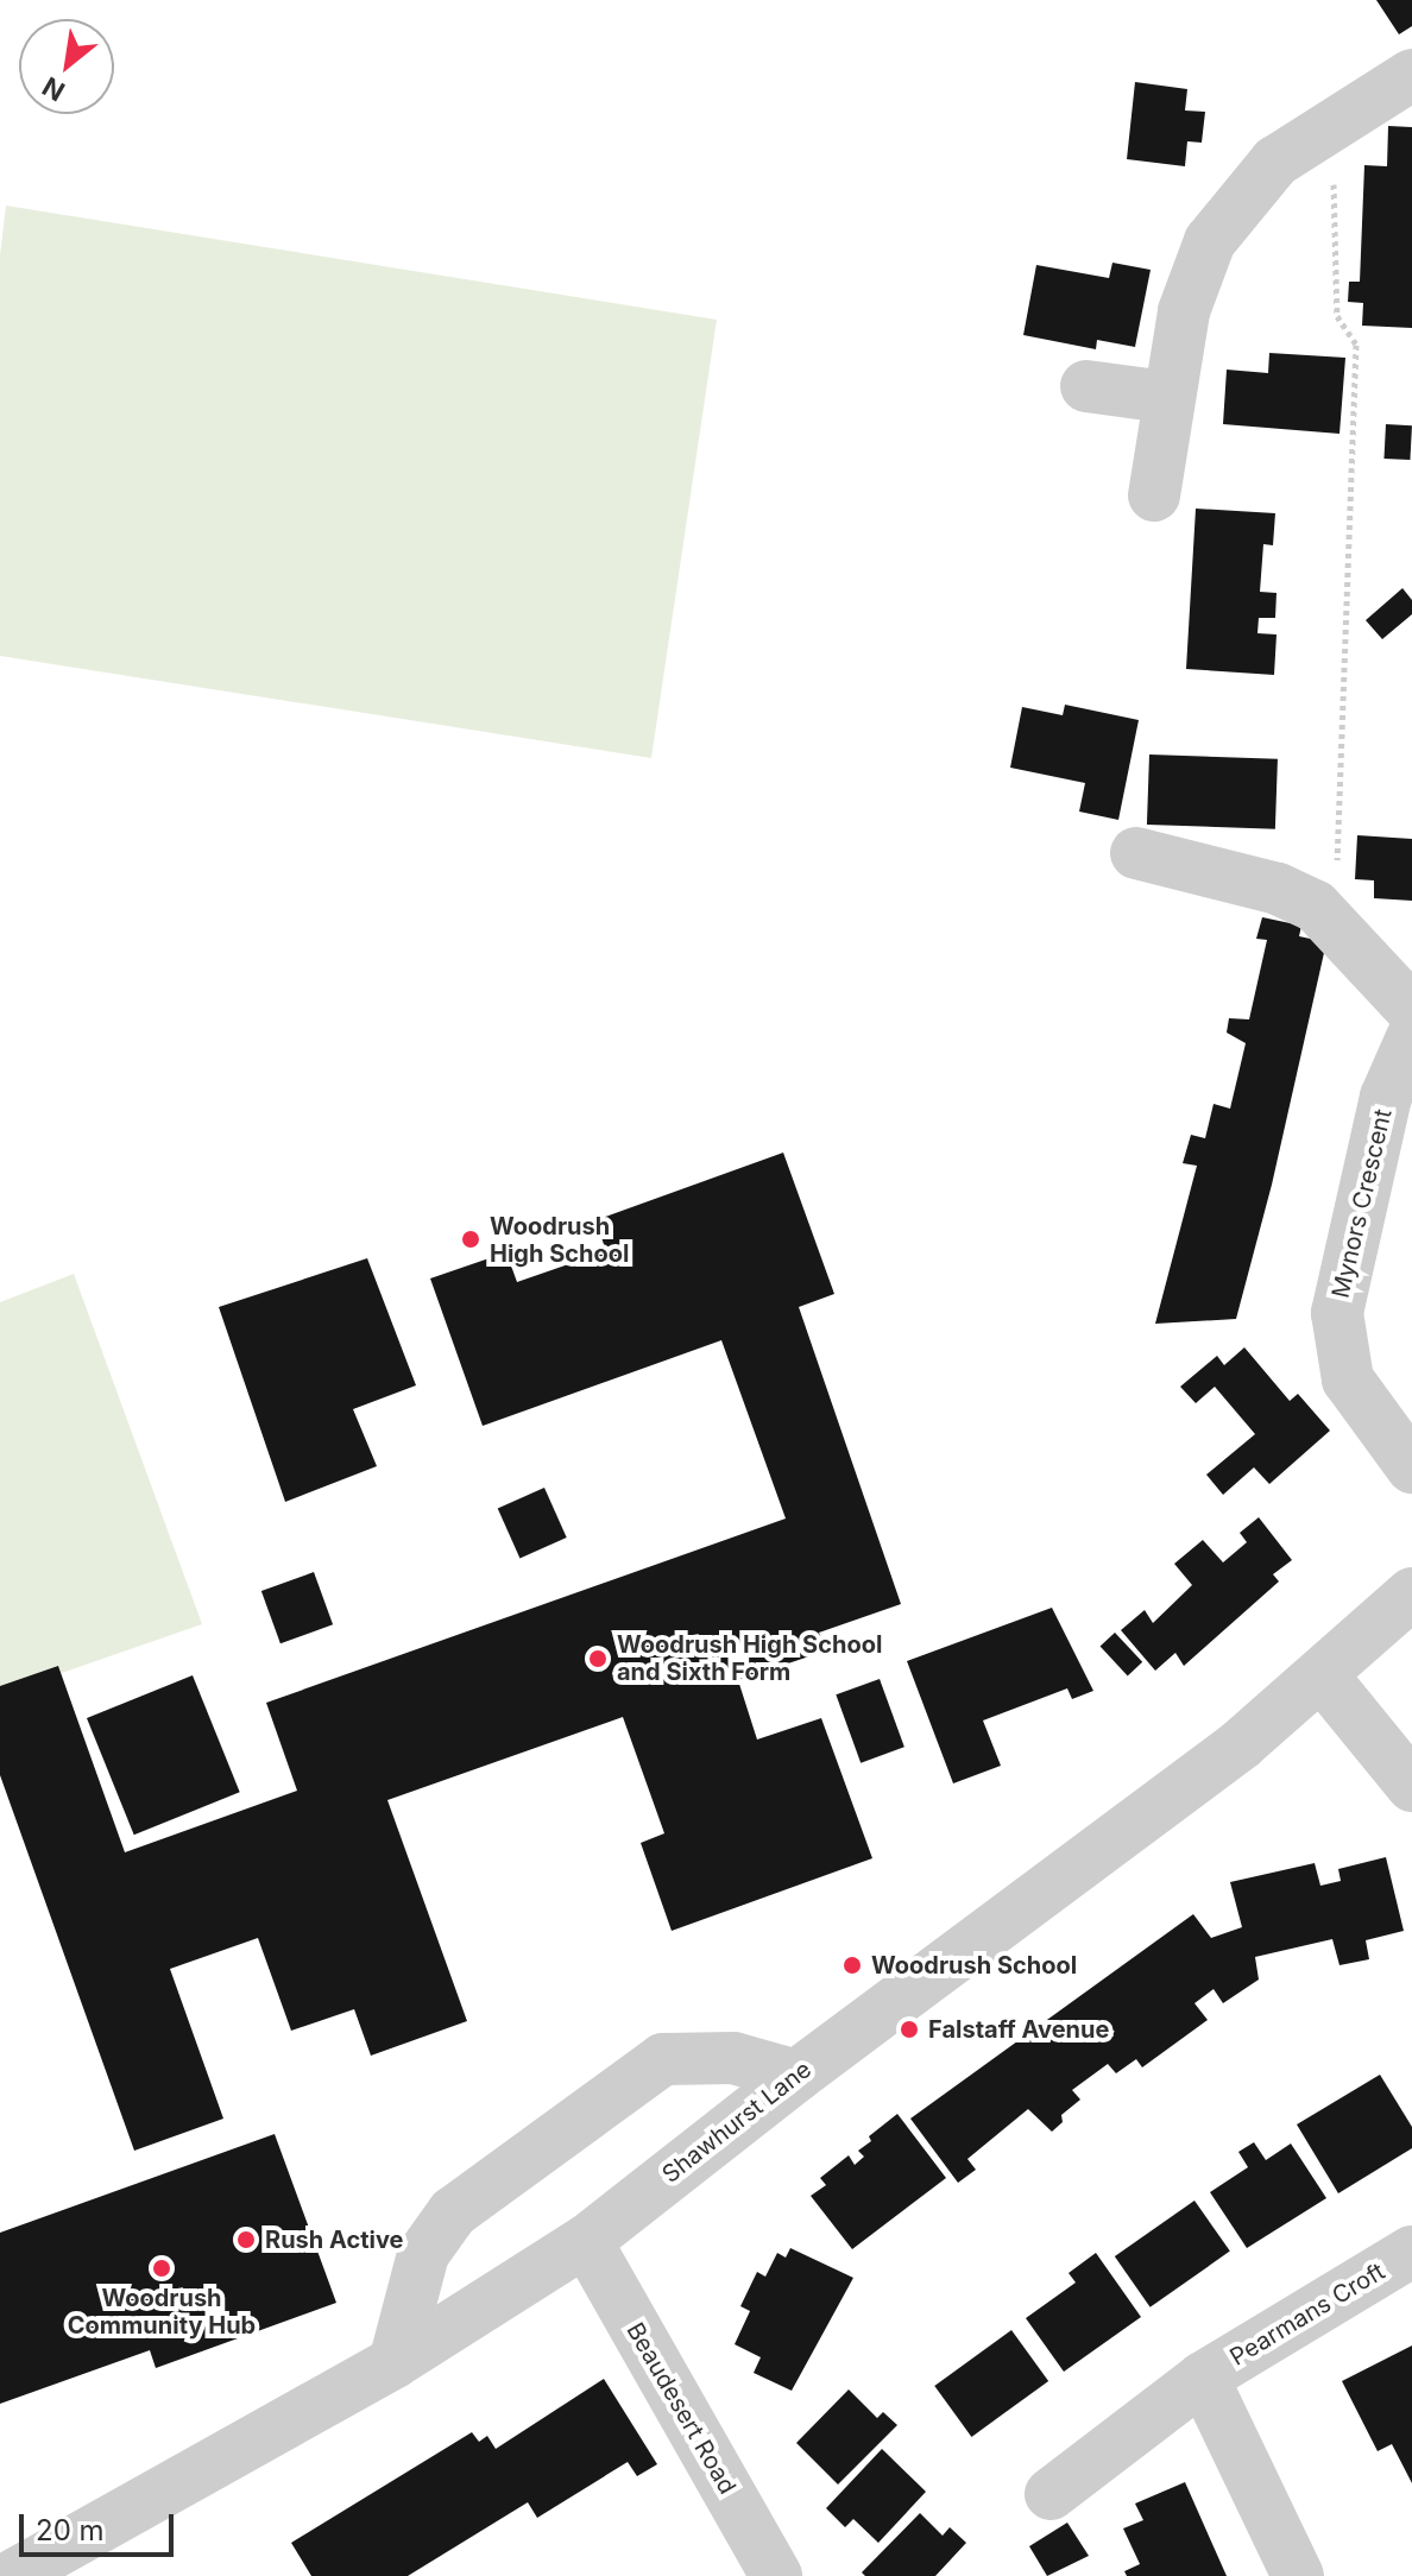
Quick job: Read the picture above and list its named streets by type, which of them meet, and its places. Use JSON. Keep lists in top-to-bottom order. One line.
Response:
{"streets":{"street":["Mynors Crescent","Shawhurst Lane","Pearmans Croft","Beaudesert Road"]},"crossings":[["Shawhurst Lane","Beaudesert Road"]],"places":["Woodrush High School","Woodrush High School and Sixth Form","Woodrush School","Falstaff Avenue","Rush Active","Woodrush Community Hub"],"scale_bar":"20 m","north":"bottom left"}
